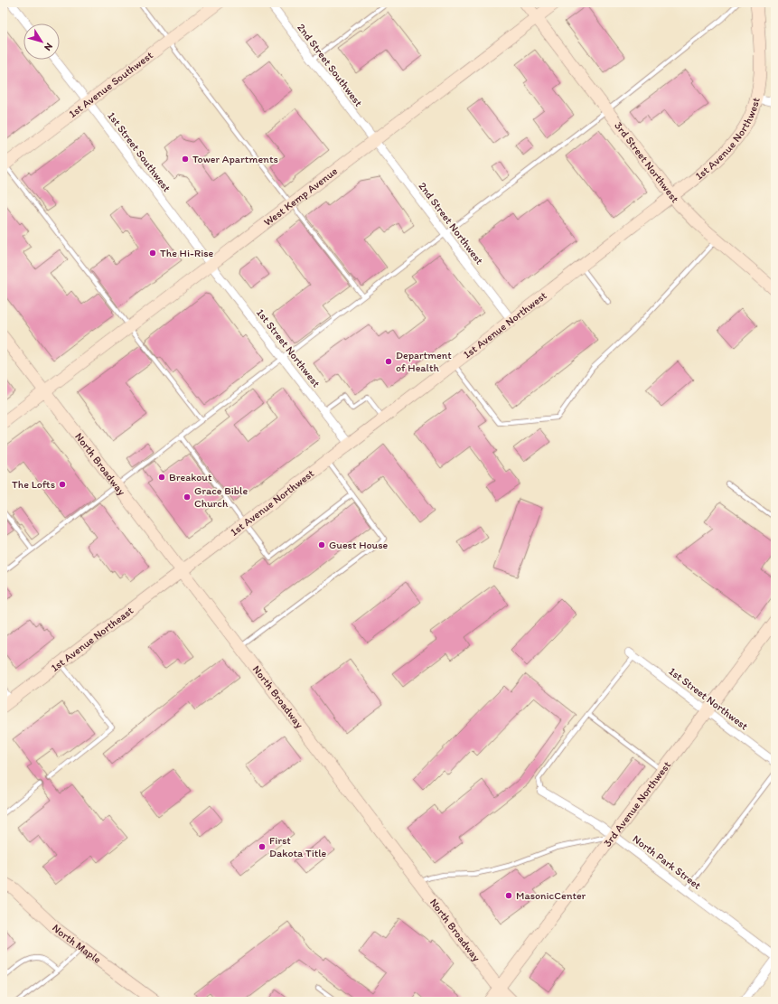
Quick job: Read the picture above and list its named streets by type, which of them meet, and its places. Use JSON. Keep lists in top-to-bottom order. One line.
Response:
{"streets":{"street":["2nd Street Southwest","1st Avenue Southwest","1st Avenue Northwest","1st Street Southwest","3rd Street Northwest","West Kemp Avenue","2nd Street Northwest","1st Street Northwest","North Broadway","1st Avenue Northeast","3rd Avenue Northwest","North Park Street","North Maple"]},"crossings":[["2nd Street Southwest","West Kemp Avenue"],["2nd Street Southwest","2nd Street Northwest"],["1st Avenue Southwest","1st Street Southwest"],["1st Avenue Northwest","3rd Street Northwest"],["1st Avenue Northwest","2nd Street Northwest"],["1st Avenue Northwest","1st Street Northwest"],["1st Avenue Northwest","North Broadway"],["1st Avenue Northwest","1st Avenue Northeast"],["1st Street Southwest","West Kemp Avenue"],["1st Street Southwest","1st Street Northwest"],["3rd Street Northwest","West Kemp Avenue"],["West Kemp Avenue","2nd Street Northwest"],["West Kemp Avenue","1st Street Northwest"],["West Kemp Avenue","North Broadway"],["1st Street Northwest","3rd Avenue Northwest"],["North Broadway","1st Avenue Northeast"],["North Broadway","3rd Avenue Northwest"],["3rd Avenue Northwest","North Park Street"]],"places":["Tower Apartments","The Hi-Rise","Department of Health","Breakout","The Lofts","Grace Bible Church","Guest House","First Dakota Title","MasonicCenter"],"north":"bottom right"}
